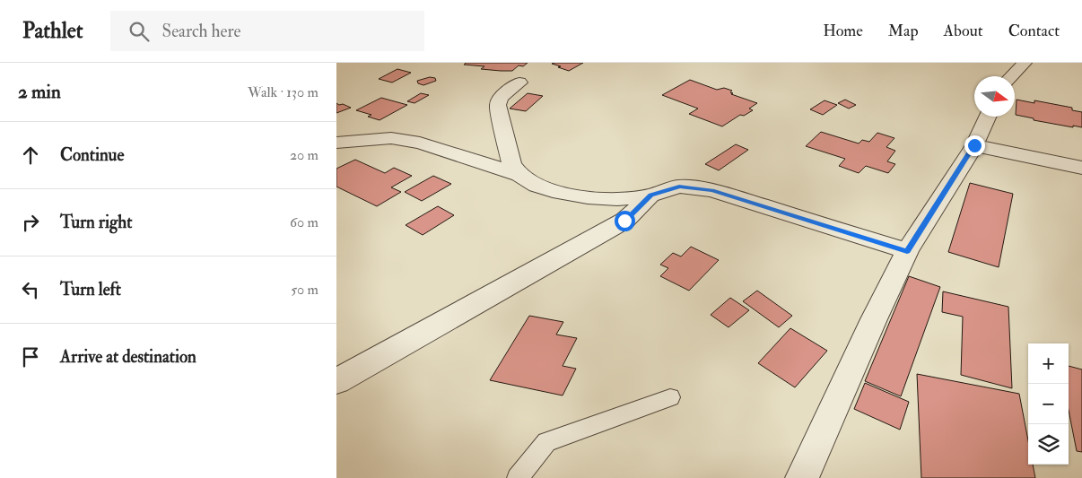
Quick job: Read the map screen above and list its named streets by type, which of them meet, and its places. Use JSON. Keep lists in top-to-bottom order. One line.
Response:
{"north":"right","page":{"header":"Pathlet","search":"Search here","nav":["Home","Map","About","Contact"],"heading":["2 min","Walk · 130 m"],"list":[["Continue","20 m"],["Turn right","60 m"],["Turn left","50 m"],"Arrive at destination"],"map_buttons":["+","−"]}}
